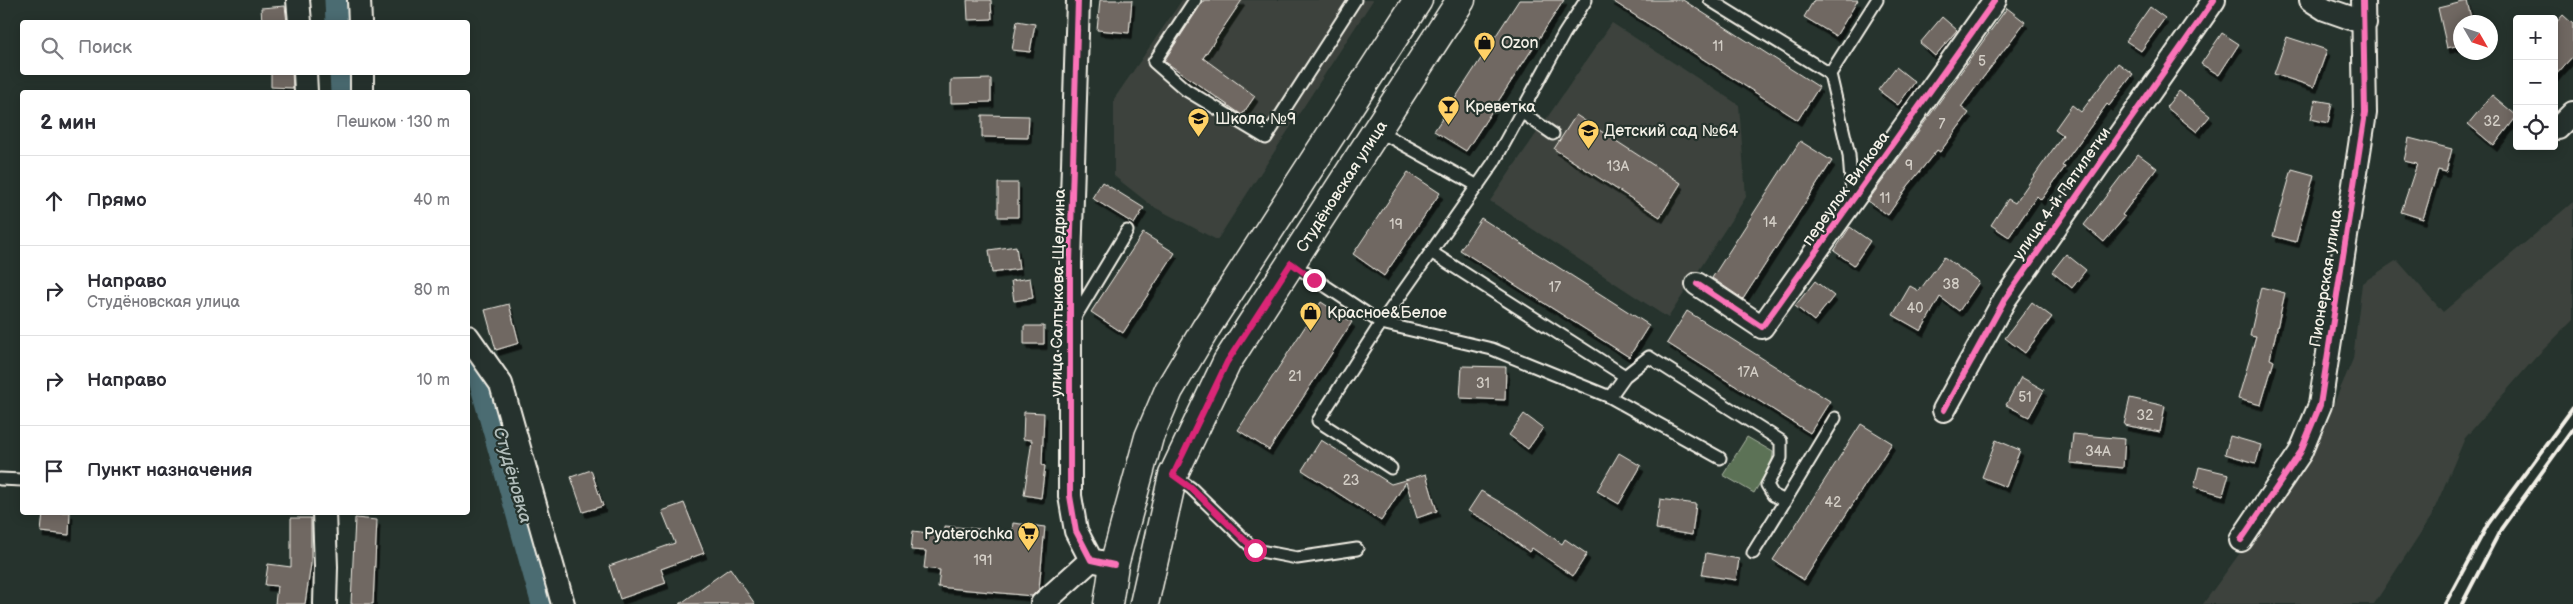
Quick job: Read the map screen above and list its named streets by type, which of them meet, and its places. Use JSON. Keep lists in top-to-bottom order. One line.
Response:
{"streets":{"main road":["Студёновская улица"],"street":["переулок Вилкова","улица 4-й Пятилетки","Пионерская улица","улица Салтыкова-Щедрина"]},"water":["Студёновка"],"places":{"shop":["Ozon","Красное&Белое"],"bar":["Креветка"],"school or university":["Школа №9","Детский сад №64"],"supermarket":["Pyaterochka"]},"house_numbers":["11","5","32","7","9","13А","11","14","19","38","17","40","17А","21","31","51","32","34А","23","42","191"],"north":"bottom right","page":{"map_buttons":["+","−"],"search":"Поиск","heading":["2 мин","Пешком · 130 m"],"list":[["Прямо","40 m"],["Направо","Студёновская улица","80 m"],["Направо","10 m"],"Пункт назначения"]}}
